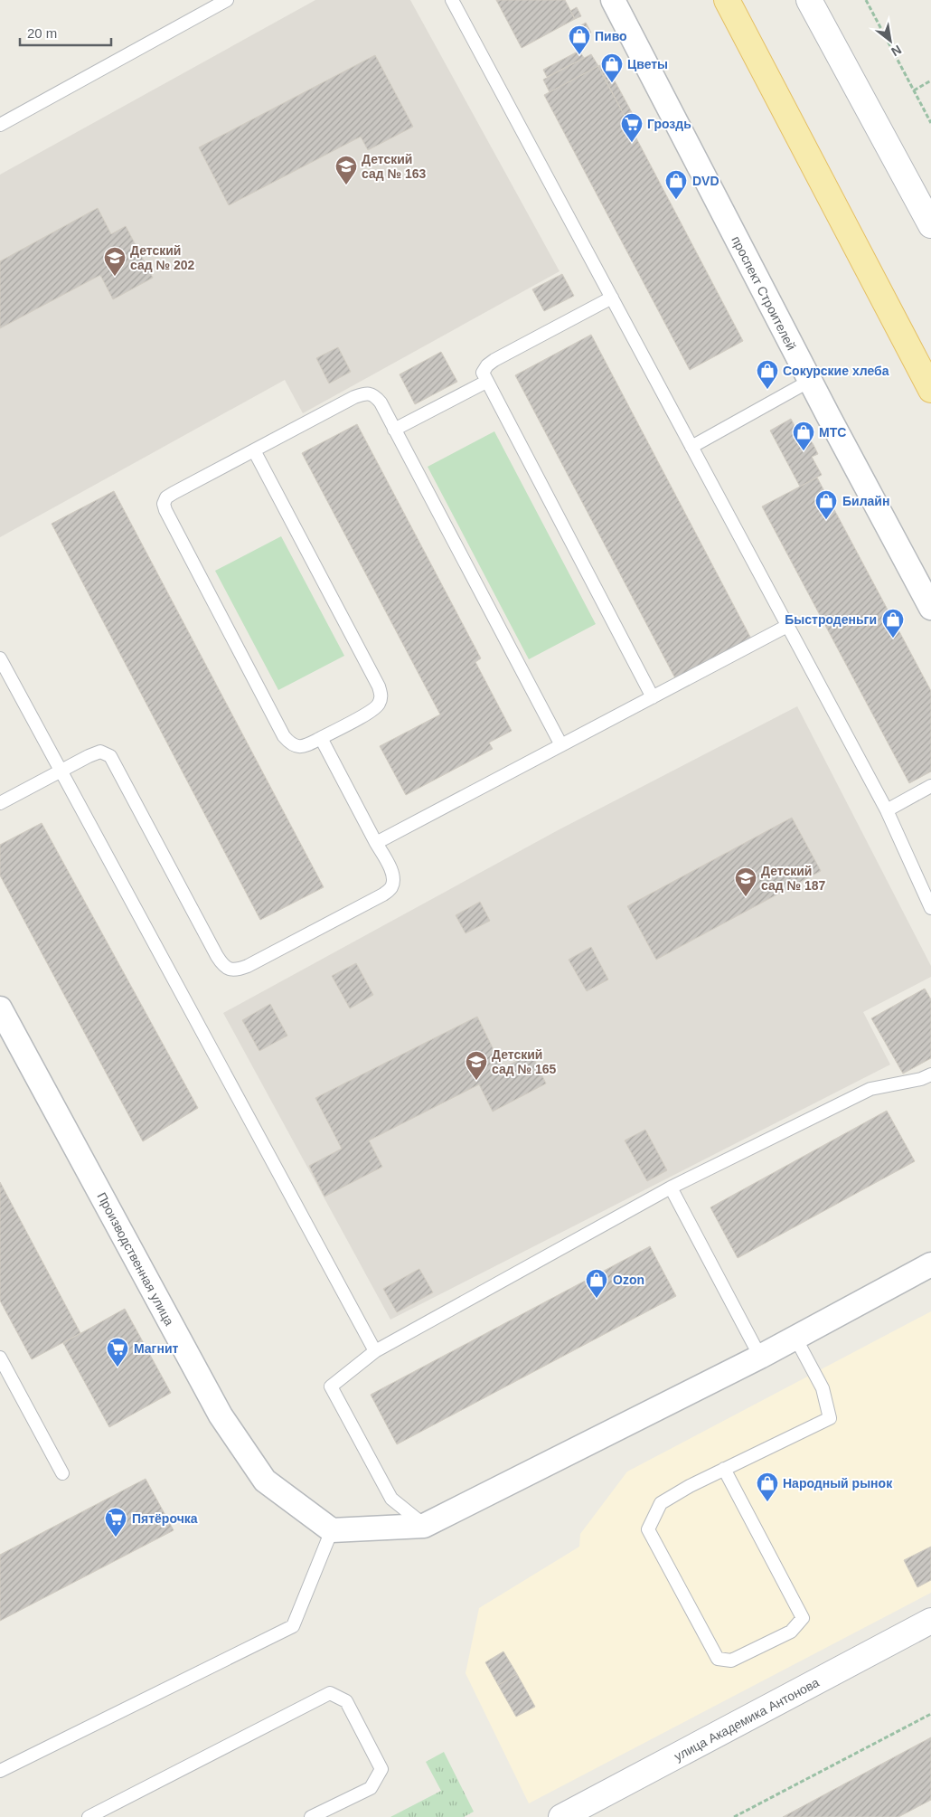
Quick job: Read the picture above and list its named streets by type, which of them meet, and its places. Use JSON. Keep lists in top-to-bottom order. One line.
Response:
{"streets":{"main road":["улица Академика Антонова"],"street":["проспект Строителей","Производственная улица"]},"places":{"shop":["Пиво","Цветы","DVD","Сокурские хлеба","МТС","Билайн","Быстроденьги","Ozon","Народный рынок"],"supermarket":["Гроздь","Магнит","Пятёрочка"],"school or university":["Детский сад № 163","Детский сад № 202","Детский сад № 187","Детский сад № 165"]},"scale_bar":"20 m","north":"bottom right"}
